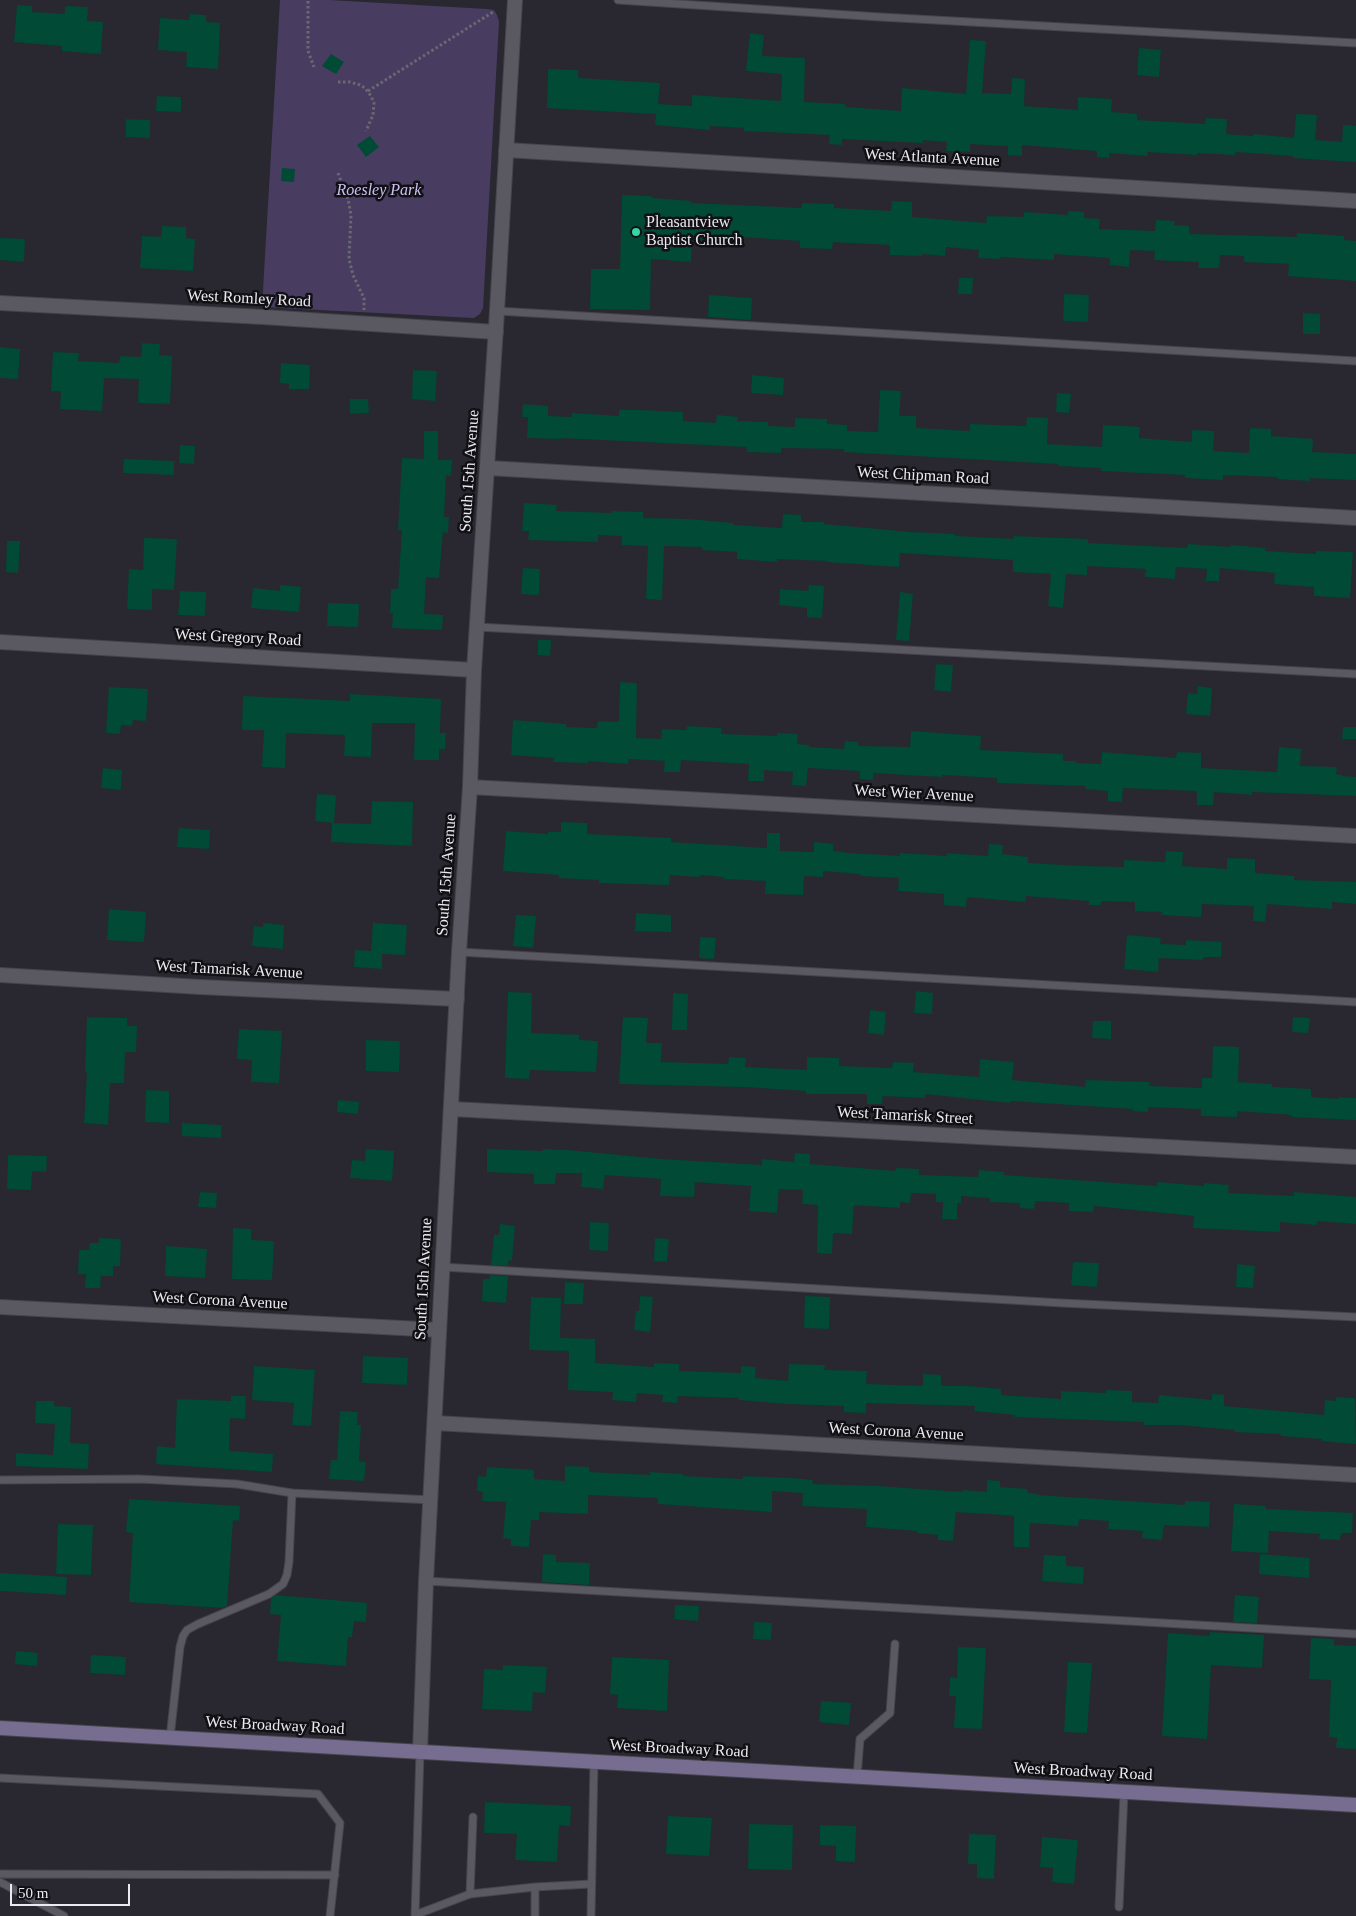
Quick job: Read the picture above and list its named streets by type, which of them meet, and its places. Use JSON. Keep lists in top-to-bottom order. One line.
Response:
{"streets":{"main road":["West Broadway Road"],"street":["West Atlanta Avenue","West Romley Road","South 15th Avenue","West Chipman Road","West Gregory Road","West Wier Avenue","West Tamarisk Avenue","West Tamarisk Street","West Corona Avenue"]},"crossings":[["West Atlanta Avenue","South 15th Avenue"],["West Romley Road","South 15th Avenue"],["South 15th Avenue","West Chipman Road"],["South 15th Avenue","West Gregory Road"],["South 15th Avenue","West Wier Avenue"],["South 15th Avenue","West Tamarisk Avenue"],["South 15th Avenue","West Tamarisk Street"],["South 15th Avenue","West Corona Avenue"],["South 15th Avenue","West Broadway Road"]],"parks":["Roesley Park"],"places":["Pleasantview Baptist Church"],"scale_bar":"50 m"}
